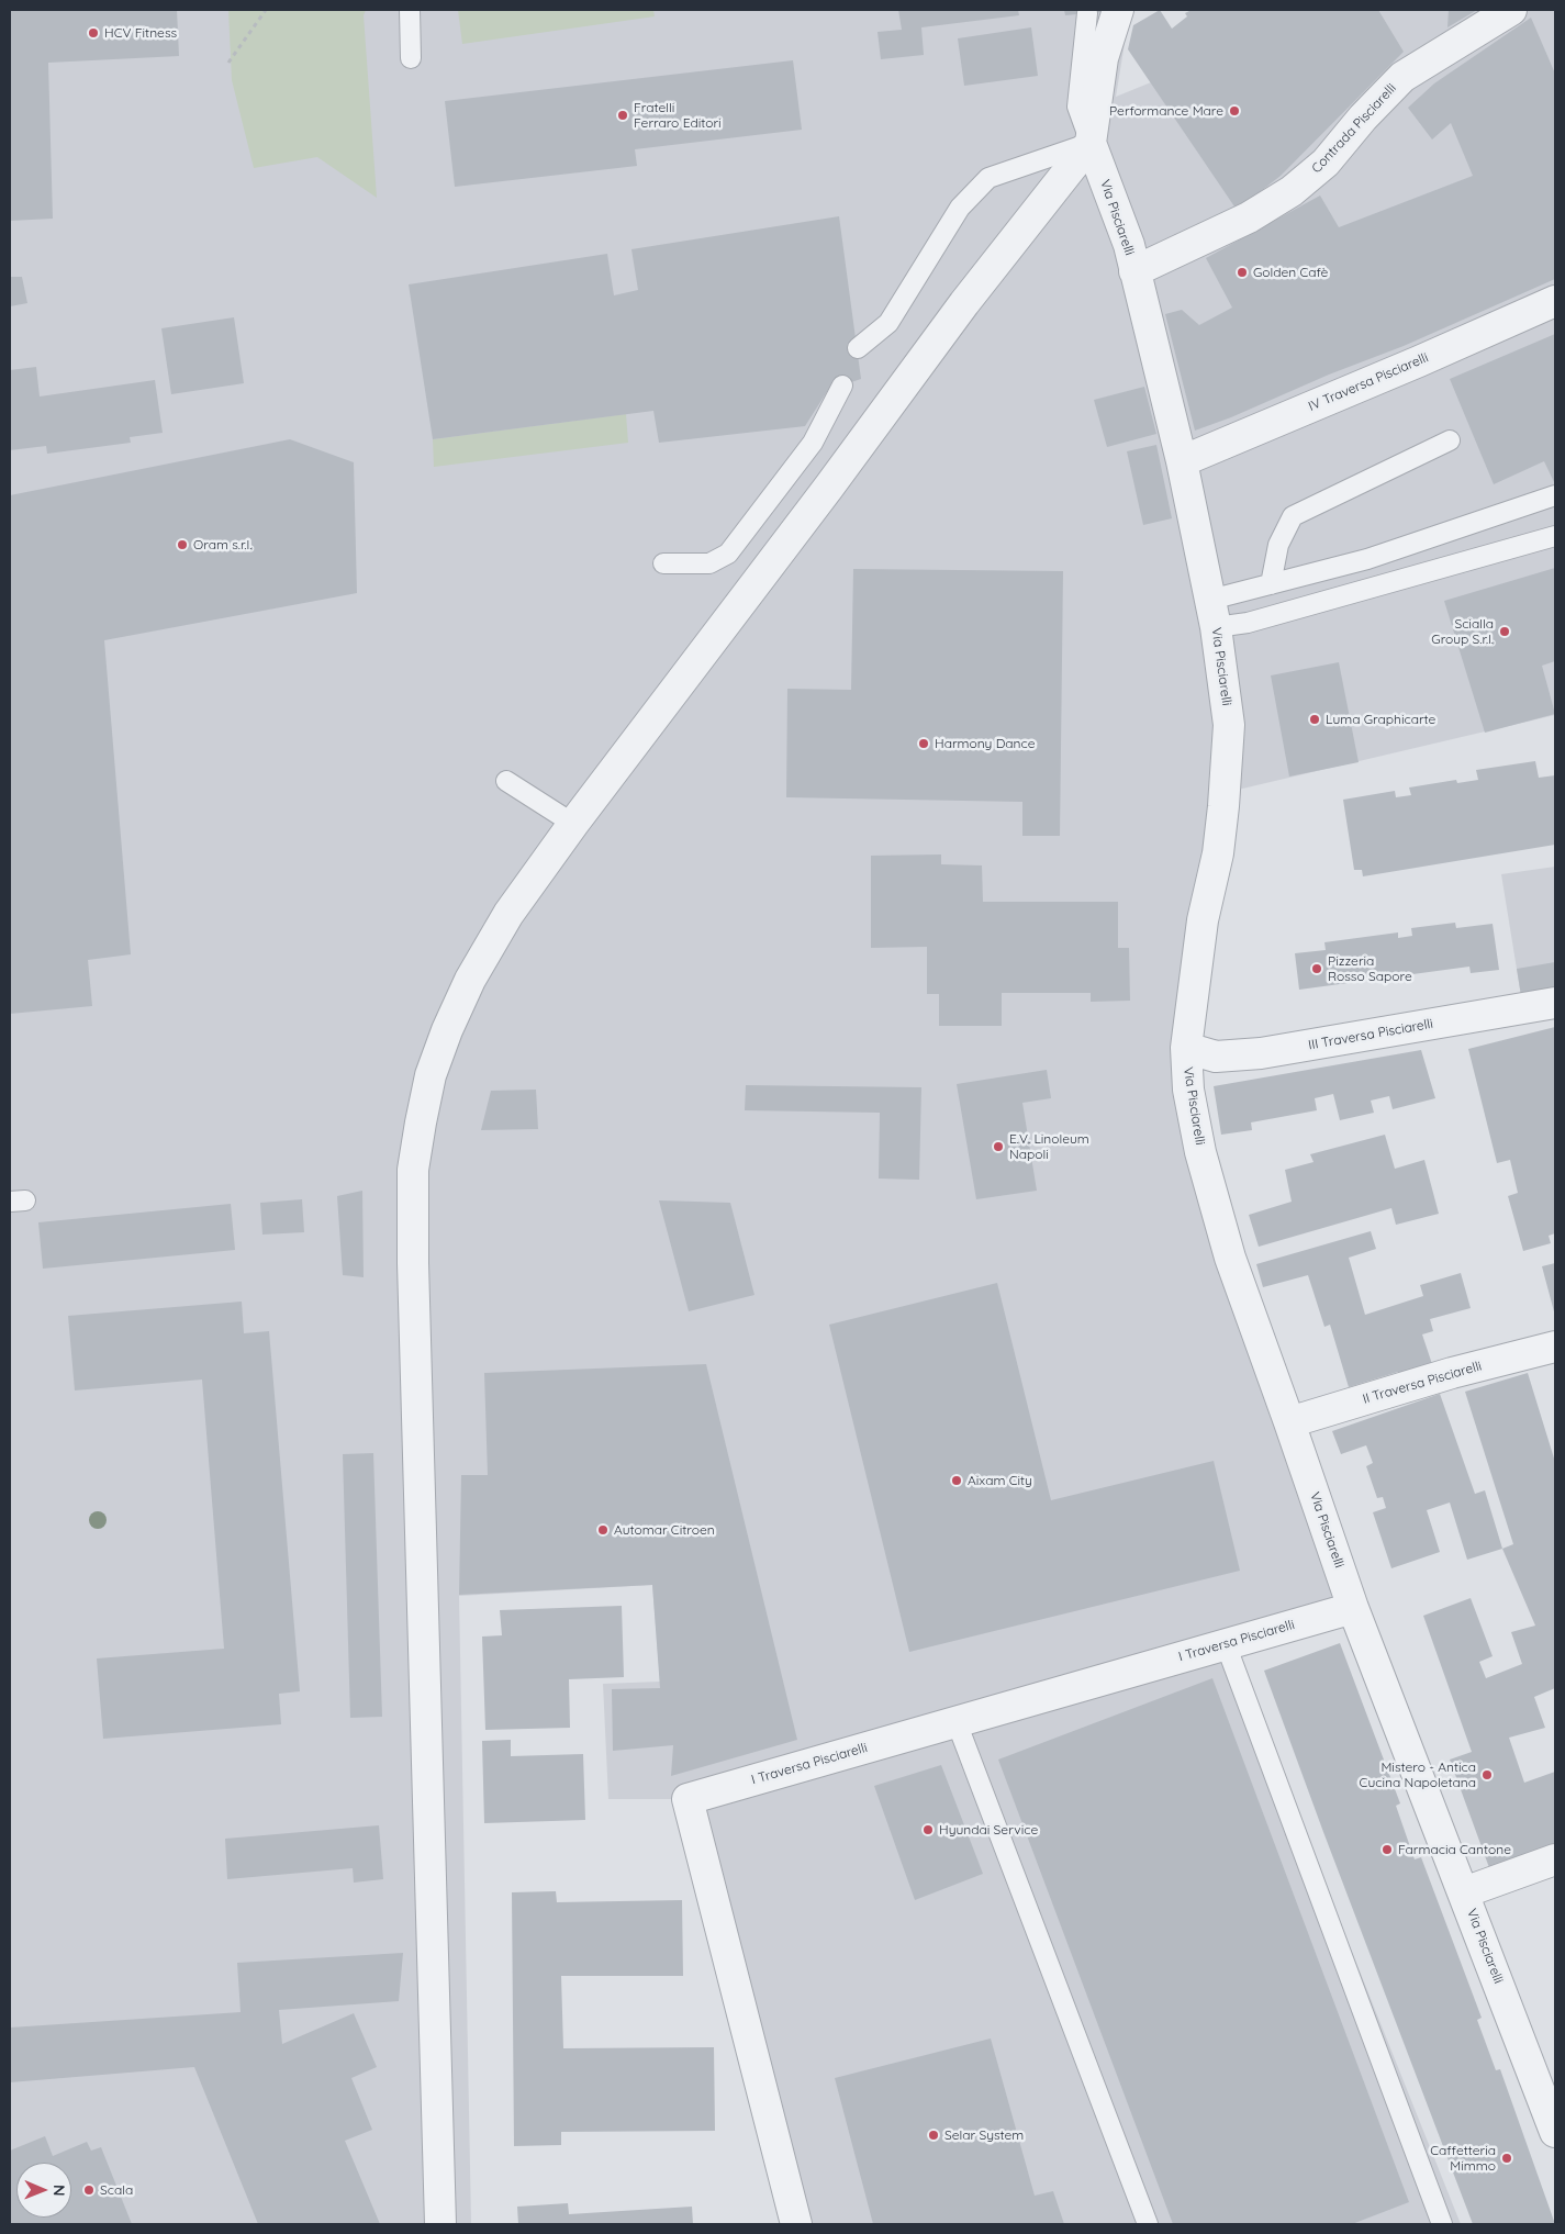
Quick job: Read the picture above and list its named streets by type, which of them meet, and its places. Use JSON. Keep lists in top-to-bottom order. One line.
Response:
{"streets":{"street":["Contrada Pisciarelli","Via Pisciarelli","IV Traversa Pisciarelli","III Traversa Pisciarelli","II Traversa Pisciarelli","I Traversa Pisciarelli"]},"crossings":[["Contrada Pisciarelli","Via Pisciarelli"],["Via Pisciarelli","IV Traversa Pisciarelli"],["Via Pisciarelli","III Traversa Pisciarelli"],["Via Pisciarelli","II Traversa Pisciarelli"],["Via Pisciarelli","I Traversa Pisciarelli"]],"places":["HCV Fitness","Performance Mare","Fratelli Ferraro Editori","Golden Cafè","Oram s.r.l.","Scialla Group S.r.l.","Luma Graphicarte","Harmony Dance","Pizzeria Rosso Sapore","E.V. Linoleum Napoli","Aixam City","Automar Citroen","Mistero - Antica Cucina Napoletana","Hyundai Service","Farmacia Cantone","Selar System","Caffetteria Mimmo","Scala"],"north":"right"}
